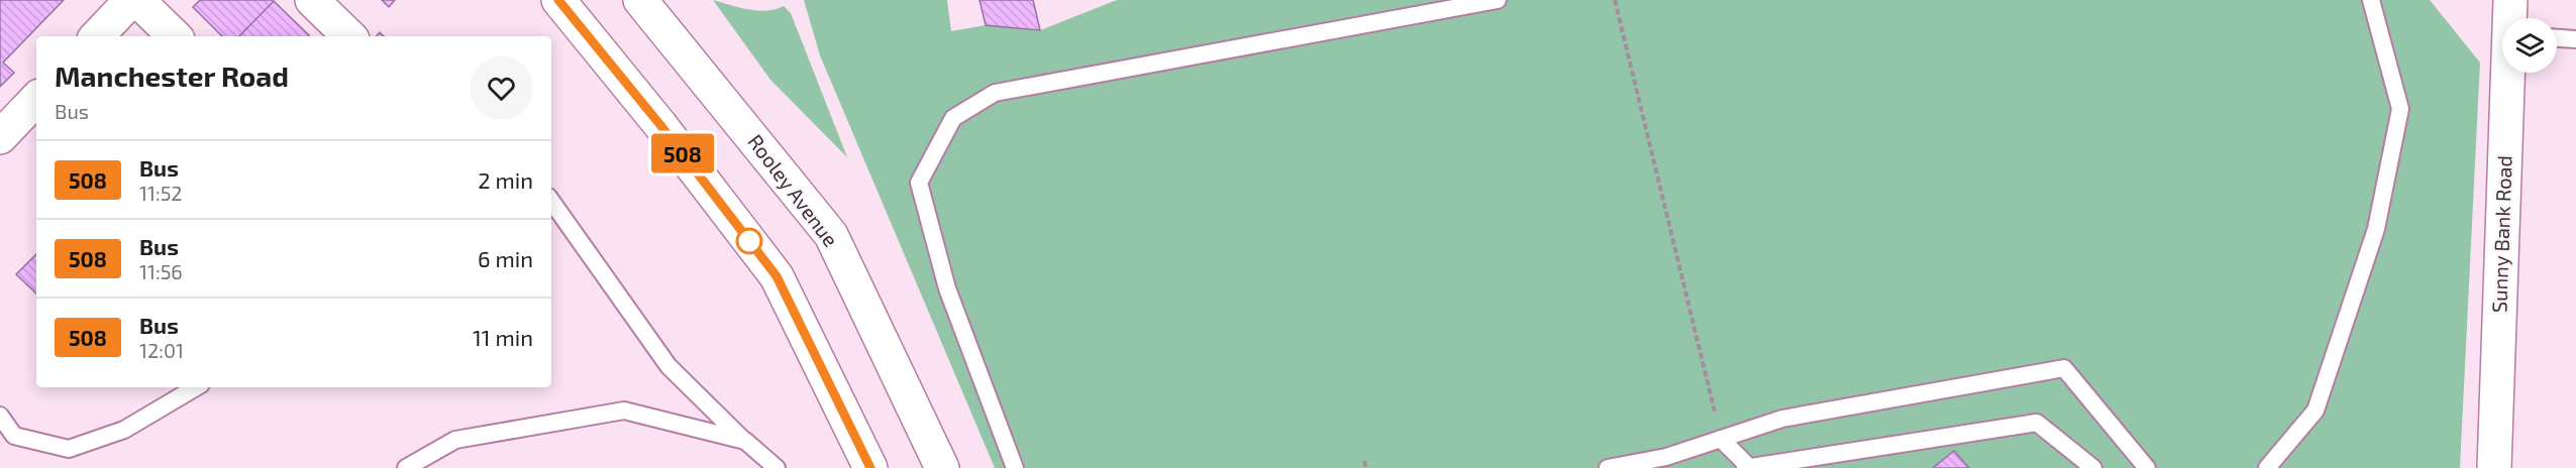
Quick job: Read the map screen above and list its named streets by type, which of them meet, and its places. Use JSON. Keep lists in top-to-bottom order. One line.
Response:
{"streets":{"main road":["Rooley Avenue","Sunny Bank Road"]},"lines":["bus line 508"],"page":{"on_map":"508","heading":["Manchester Road","Bus"],"list":[{"mark":"508","name":"Bus","note":"11:52","value":"2 min"},{"mark":"508","name":"Bus","note":"11:56","value":"6 min"},{"mark":"508","name":"Bus","note":"12:01","value":"11 min"}]}}
